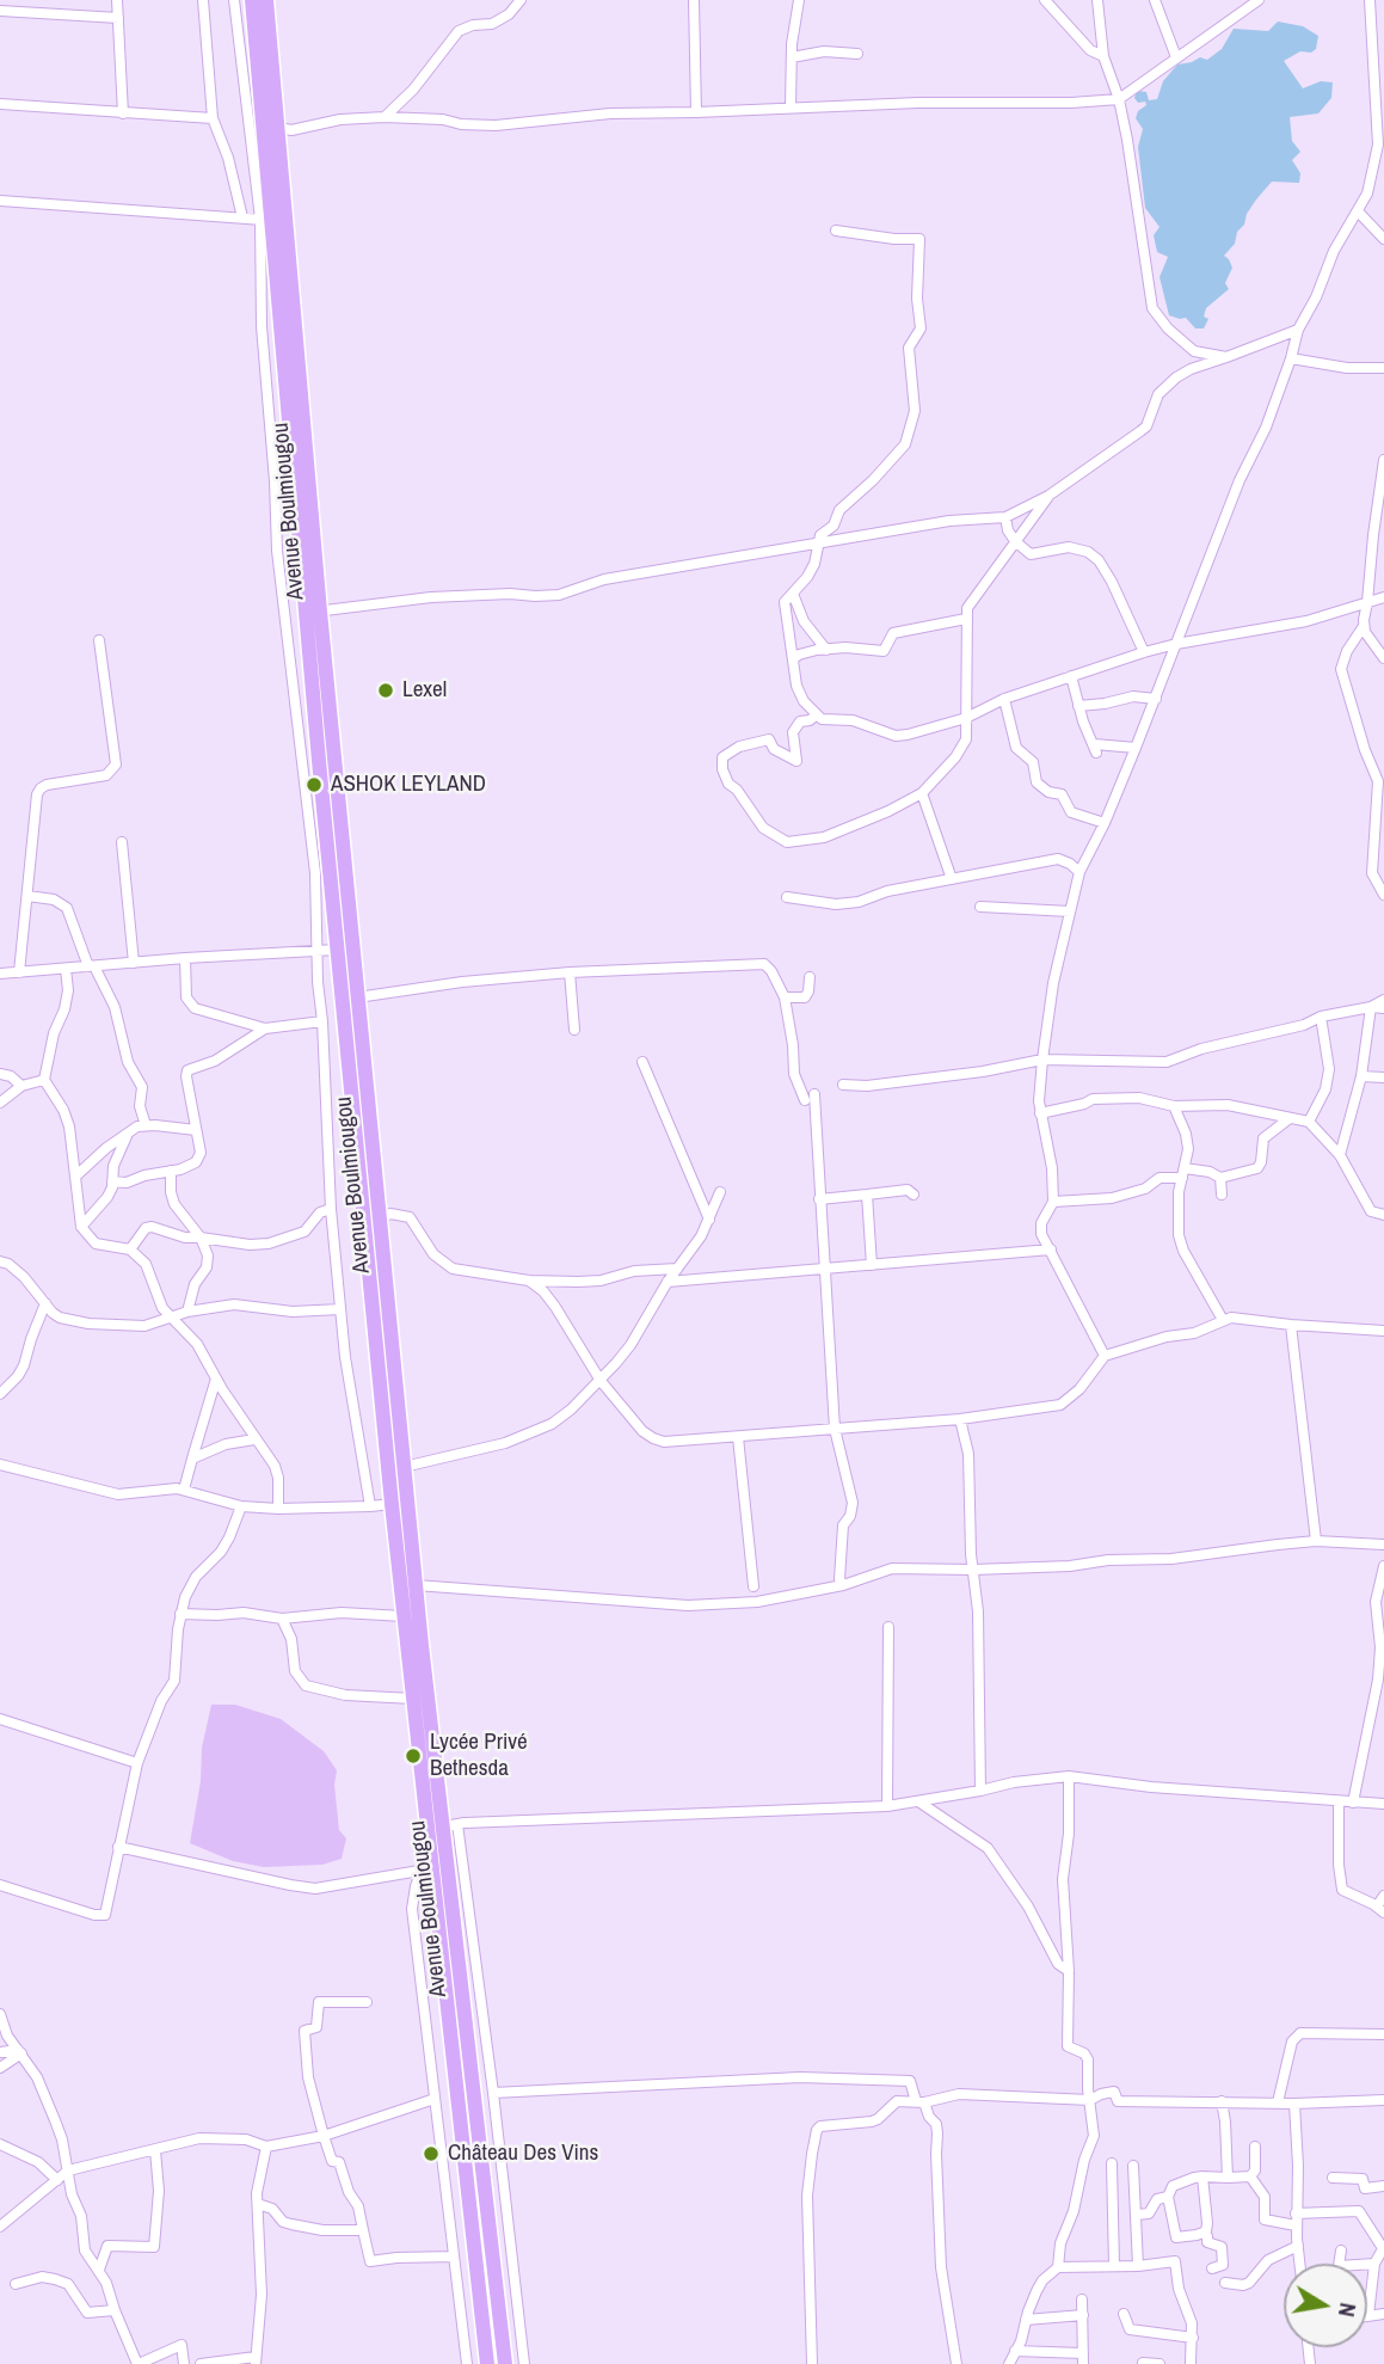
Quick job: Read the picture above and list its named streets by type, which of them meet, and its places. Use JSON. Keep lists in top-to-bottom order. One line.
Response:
{"streets":{"highway":["Avenue Boulmiougou"]},"places":["Lexel","ASHOK LEYLAND","Lycée Privé Bethesda","Château Des Vins"],"north":"right"}
